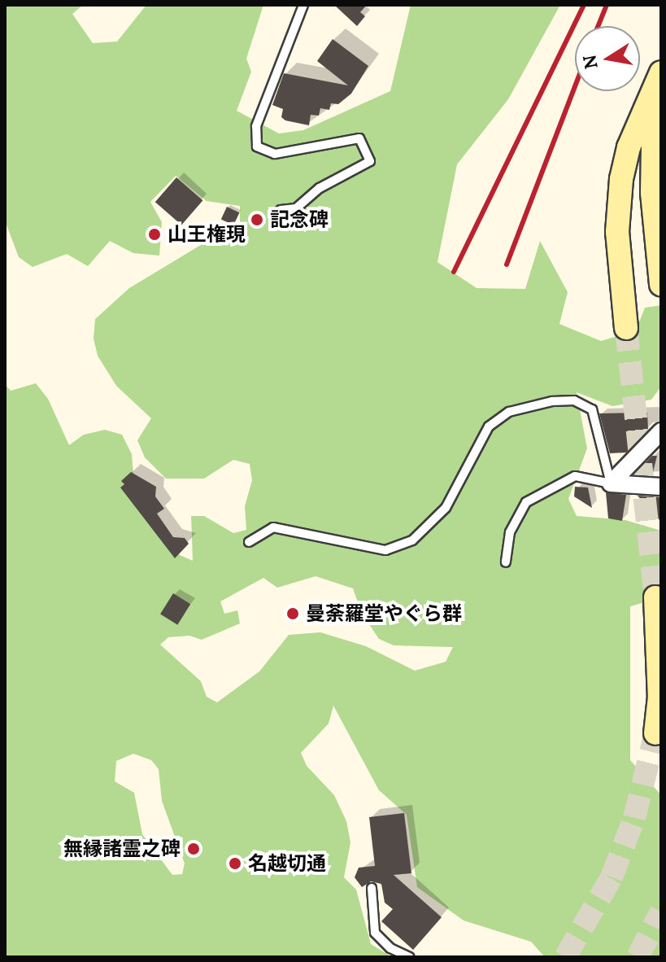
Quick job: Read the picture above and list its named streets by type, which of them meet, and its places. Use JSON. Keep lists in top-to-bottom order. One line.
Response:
{"places":["記念碑","山王権現","曼荼羅堂やぐら群","無縁諸霊之碑","名越切通"],"north":"left"}
